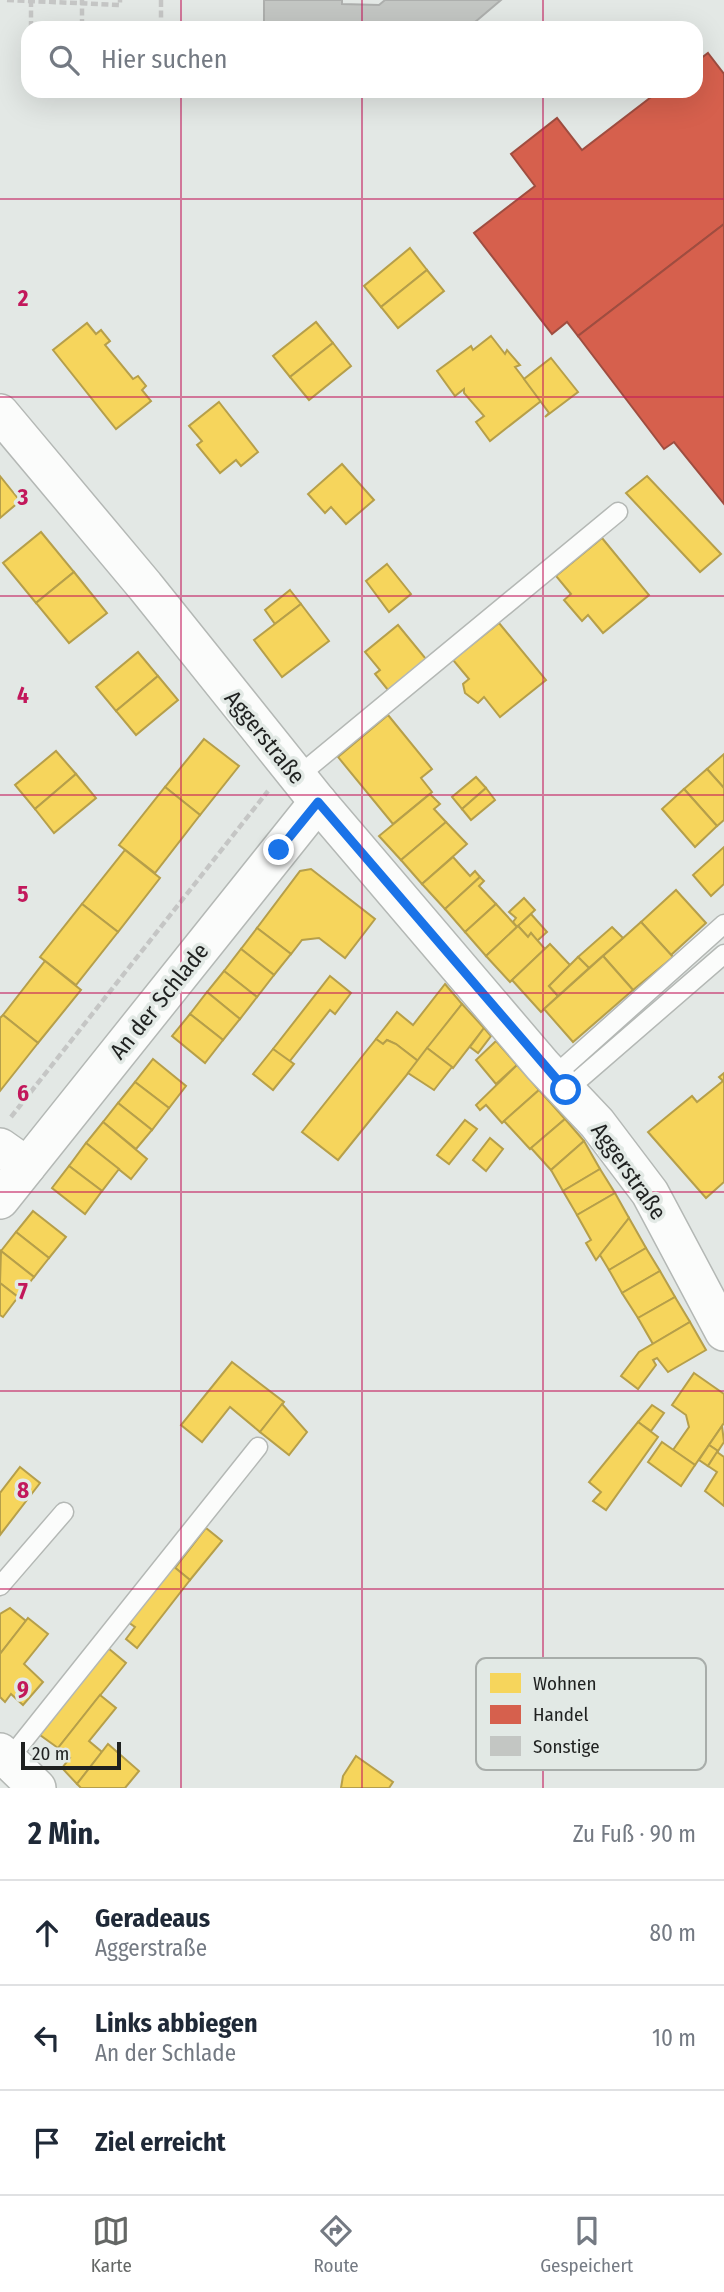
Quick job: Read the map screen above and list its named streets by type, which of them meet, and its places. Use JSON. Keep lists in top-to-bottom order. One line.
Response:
{"streets":{"street":["Aggerstraße","An der Schlade"]},"crossings":[["Aggerstraße","An der Schlade"]],"legend":["Wohnen","Handel","Sonstige"],"scale_bar":"20 m","page":{"search":"Hier suchen","scale":"20 m","heading":["2 Min.","Zu Fuß · 90 m"],"list":[["Geradeaus","Aggerstraße","80 m"],["Links abbiegen","An der Schlade","10 m"],"Ziel erreicht"],"nav":["Karte","Route","Gespeichert"]},"grid":{"rows":["2","3","4","5","6","7","8","9"]}}
